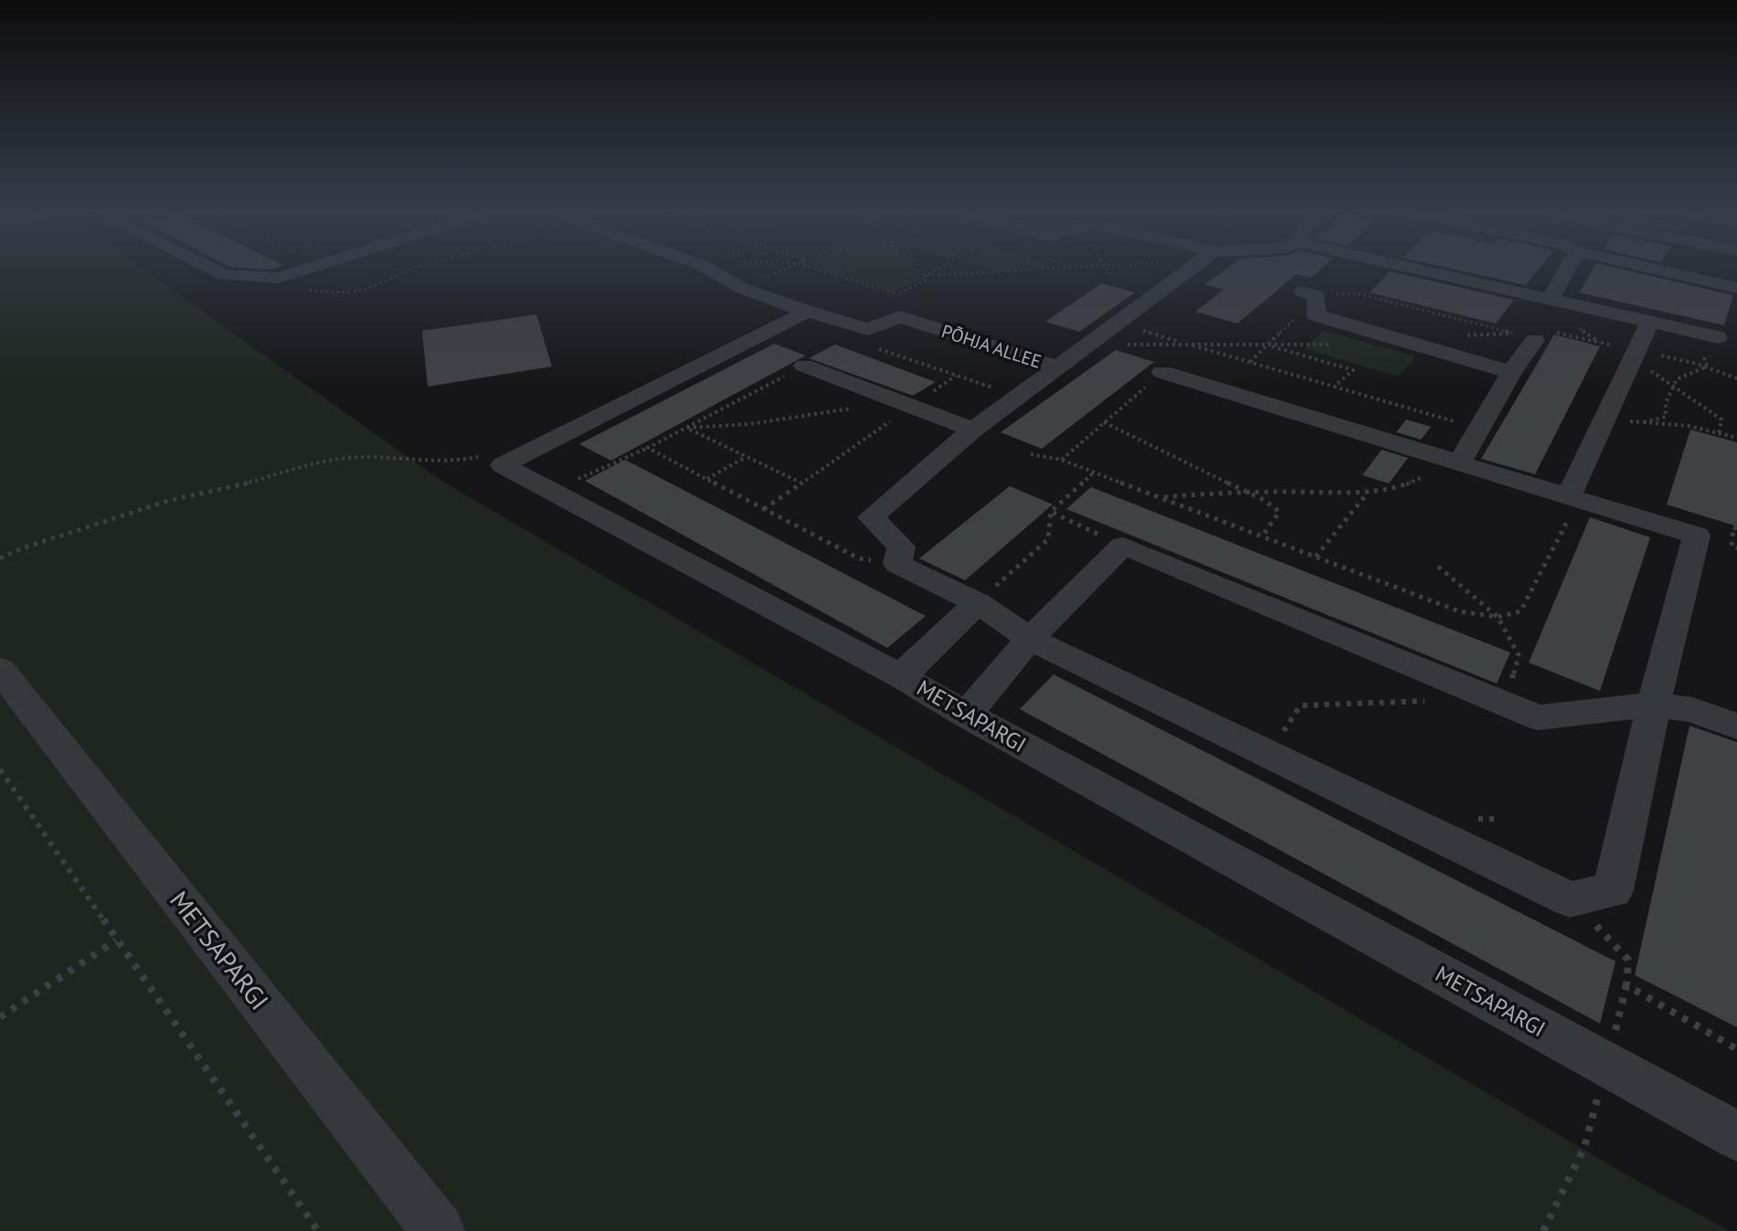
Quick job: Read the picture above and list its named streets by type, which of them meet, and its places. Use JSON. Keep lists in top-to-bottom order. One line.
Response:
{"streets":{"street":["PÕHJA ALLEE","METSAPARGI"]}}
